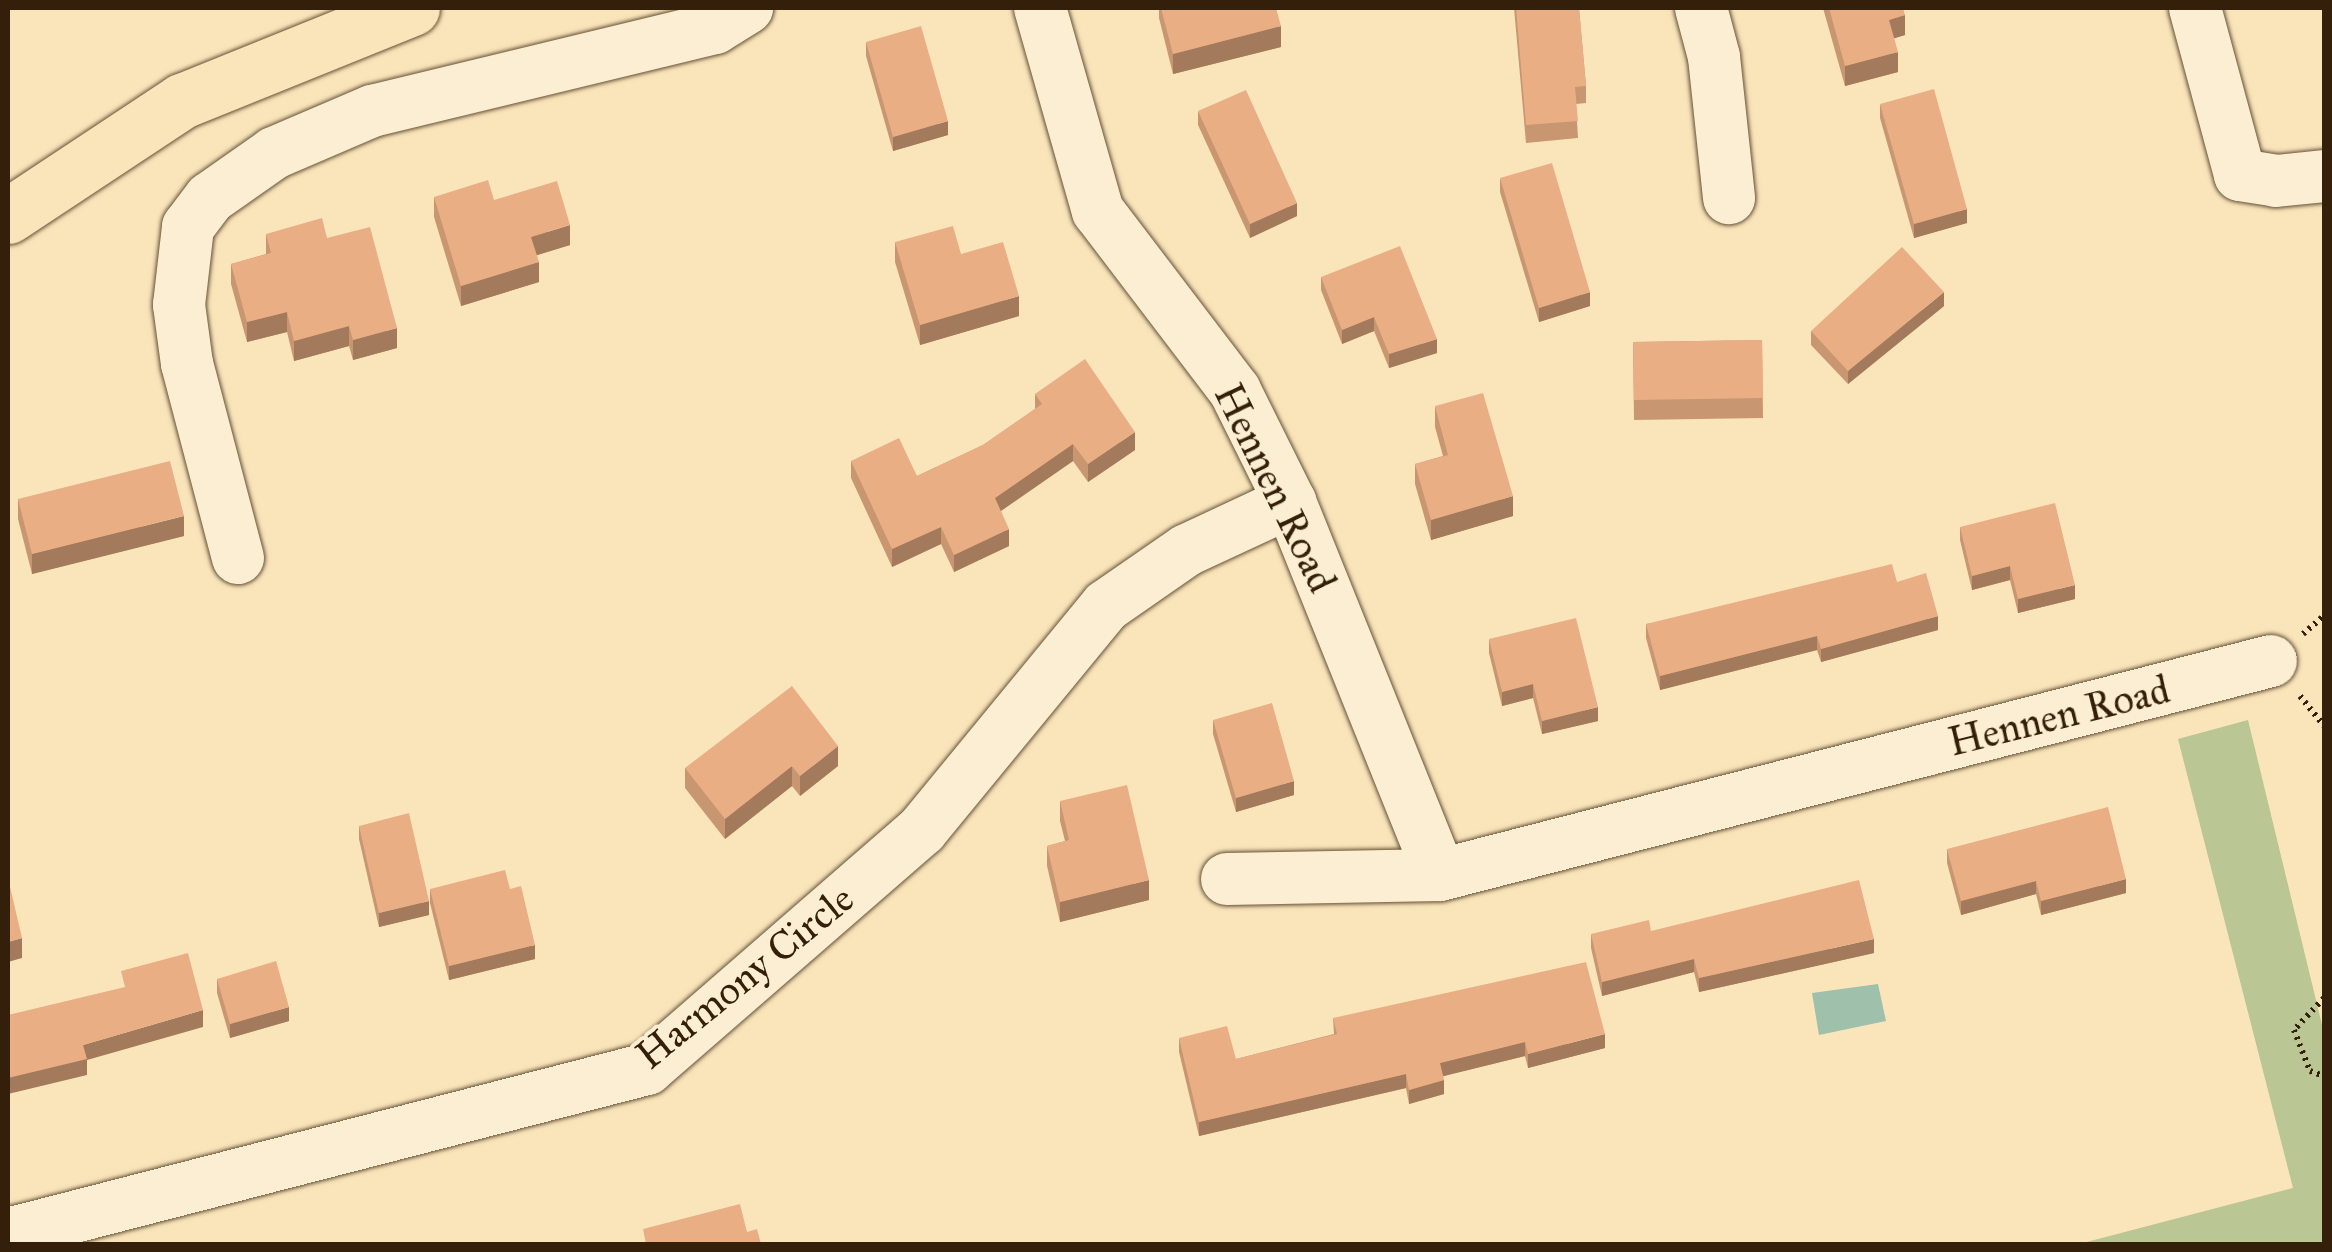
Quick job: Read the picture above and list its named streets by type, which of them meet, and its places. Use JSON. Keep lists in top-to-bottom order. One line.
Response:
{"streets":{"street":["Hennen Road","Harmony Circle"]},"crossings":[["Hennen Road","Harmony Circle"]]}
